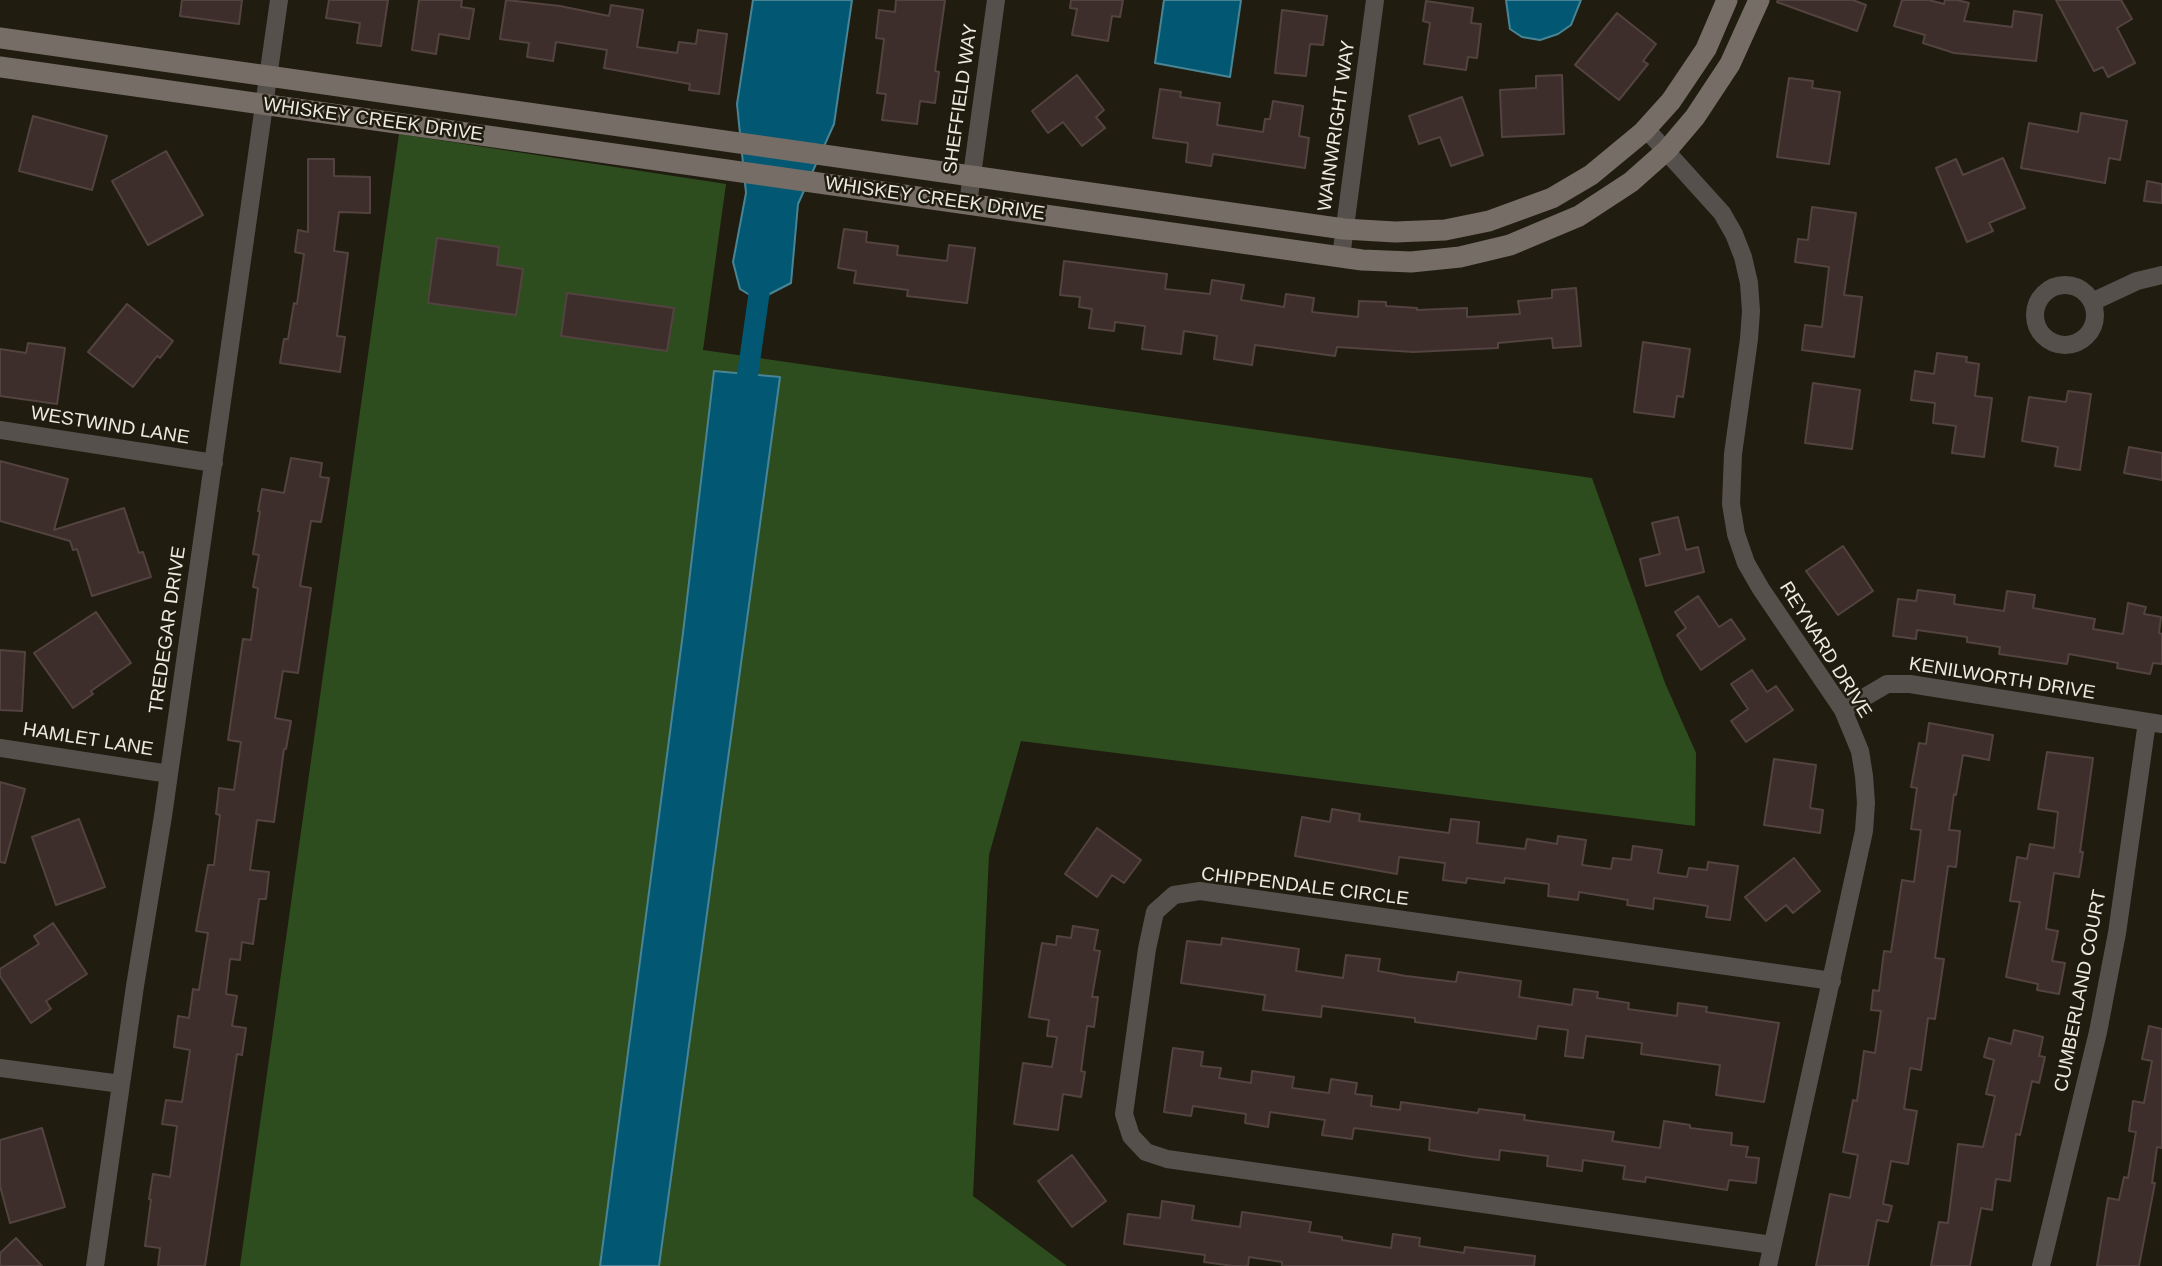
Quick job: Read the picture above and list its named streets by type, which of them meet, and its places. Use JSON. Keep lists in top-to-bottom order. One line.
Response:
{"streets":{"street":["SHEFFIELD WAY","WHISKEY CREEK DRIVE","WAINWRIGHT WAY","WESTWIND LANE","TREDEGAR DRIVE","REYNARD DRIVE","KENILWORTH DRIVE","HAMLET LANE","CHIPPENDALE CIRCLE","CUMBERLAND COURT"]},"crossings":[["SHEFFIELD WAY","WHISKEY CREEK DRIVE"],["WHISKEY CREEK DRIVE","WAINWRIGHT WAY"],["WHISKEY CREEK DRIVE","TREDEGAR DRIVE"],["WHISKEY CREEK DRIVE","REYNARD DRIVE"],["WESTWIND LANE","TREDEGAR DRIVE"],["TREDEGAR DRIVE","HAMLET LANE"],["REYNARD DRIVE","KENILWORTH DRIVE"],["REYNARD DRIVE","CHIPPENDALE CIRCLE"],["KENILWORTH DRIVE","CUMBERLAND COURT"]]}
